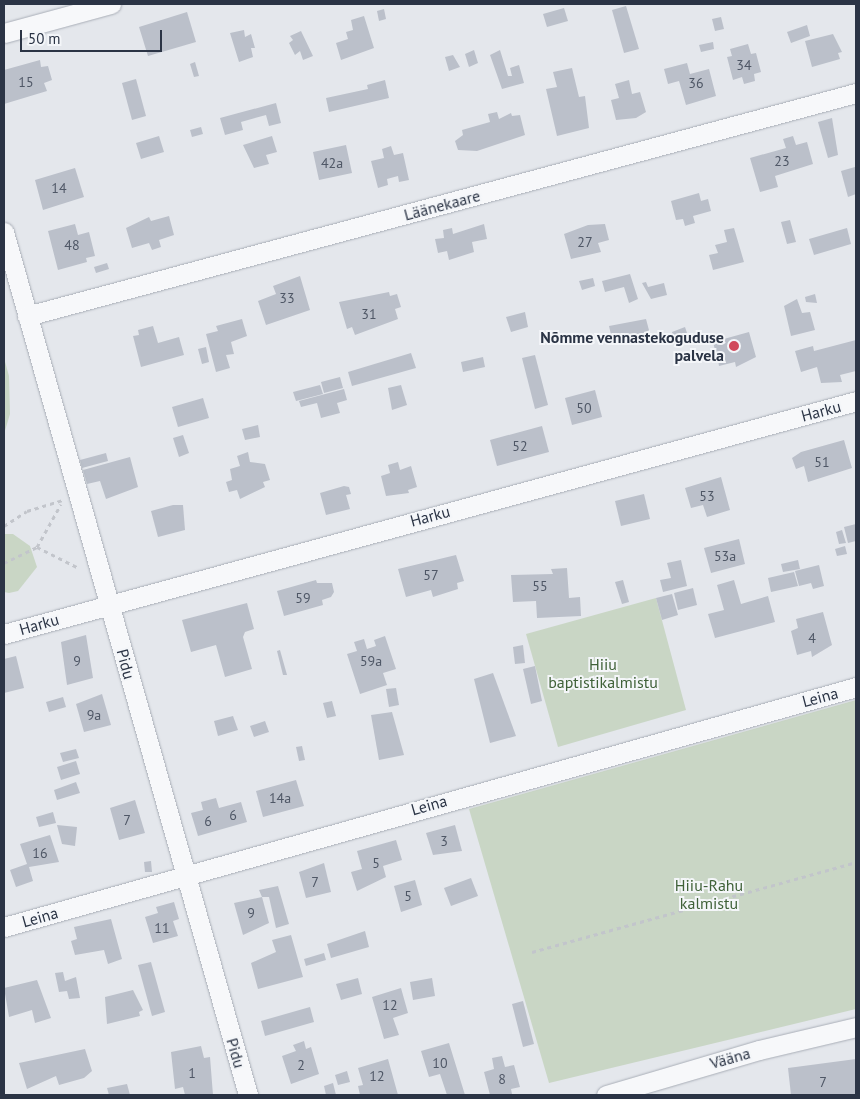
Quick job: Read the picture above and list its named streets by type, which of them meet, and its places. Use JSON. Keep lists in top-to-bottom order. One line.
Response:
{"streets":{"street":["Läänekaare","Harku","Pidu","Leina","Vääna"]},"crossings":[["Läänekaare","Pidu"],["Harku","Pidu"],["Pidu","Leina"]],"parks":["Hiiu baptistikalmistu","Hiiu-Rahu kalmistu"],"places":["Nõmme vennastekoguduse palvela"],"house_numbers":["34","15","36","23","42a","14","27","48","33","31","50","52","51","53","53a","57","55","59","4","9","59a","9a","14a","6","7","6","3","16","5","7","5","9","11","12","10","2","1","12","8","7"],"scale_bar":"50 m"}
